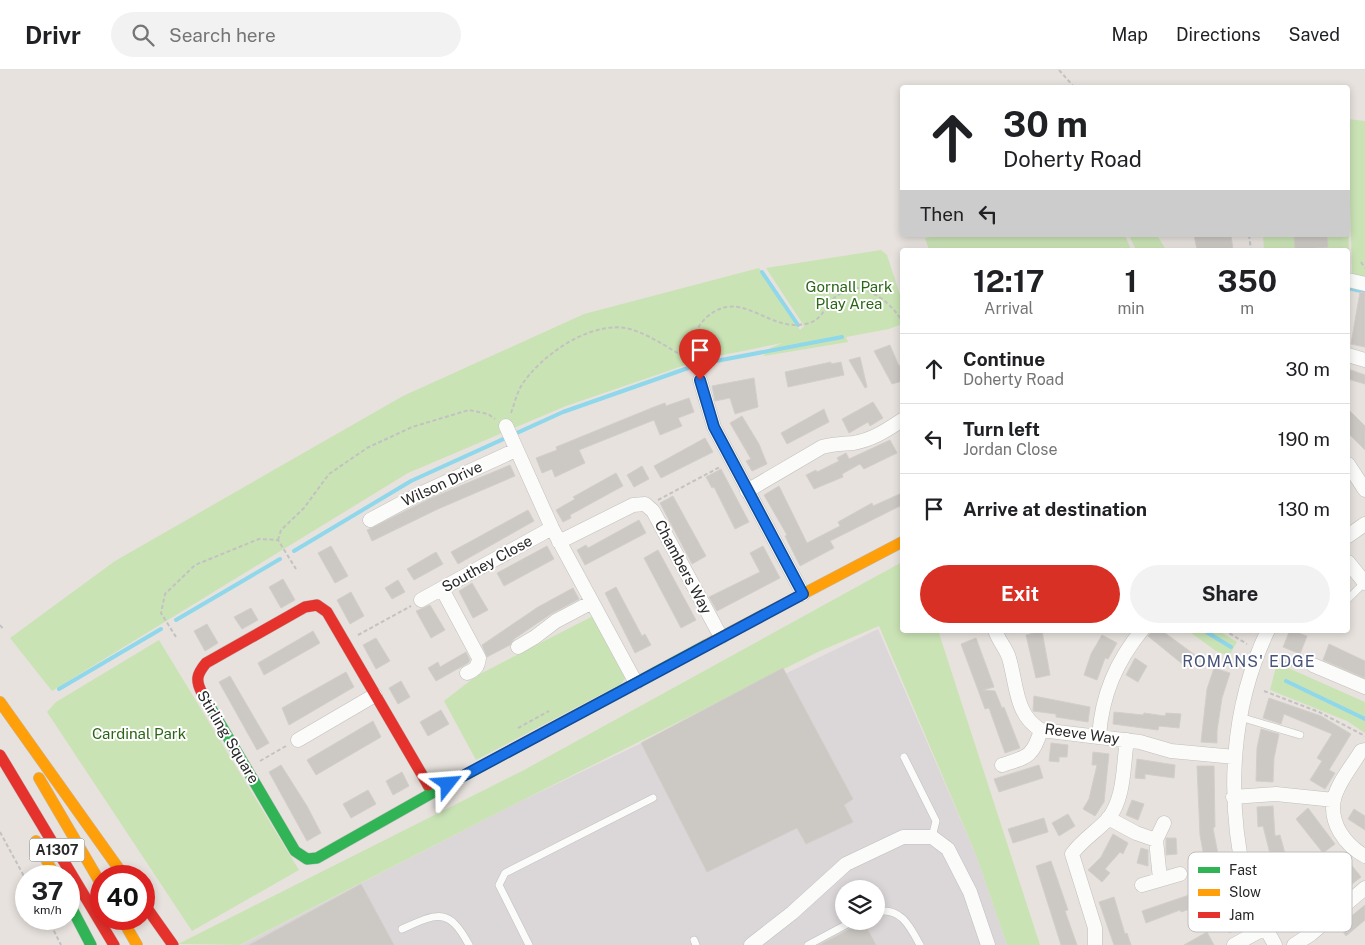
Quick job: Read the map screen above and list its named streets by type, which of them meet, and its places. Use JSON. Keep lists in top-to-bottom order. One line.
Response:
{"streets":{"street":["Wilson Drive","Southey Close","Chambers Way","Reeve Way","Stirling Square","A1307"]},"crossings":[["Chambers Way","Stirling Square"]],"districts":["ROMANS' EDGE"],"parks":["Gornall Park Play Area","Cardinal Park"],"legend":["Fast","Slow","Jam"],"page":{"header":"Drivr","search":"Search here","nav":["Map","Directions","Saved"],"turn":["30 m","Doherty Road"],"then":"Then","eta":["12:17","Arrival","1","min","350","m"],"list":[{"name":"Continue","note":"Doherty Road","value":"30 m"},{"name":"Turn left","note":"Jordan Close","value":"190 m"},{"name":"Arrive at destination","value":"130 m"}],"buttons":["Exit","Share"],"speed":"37 km/h","limit":"40"}}
